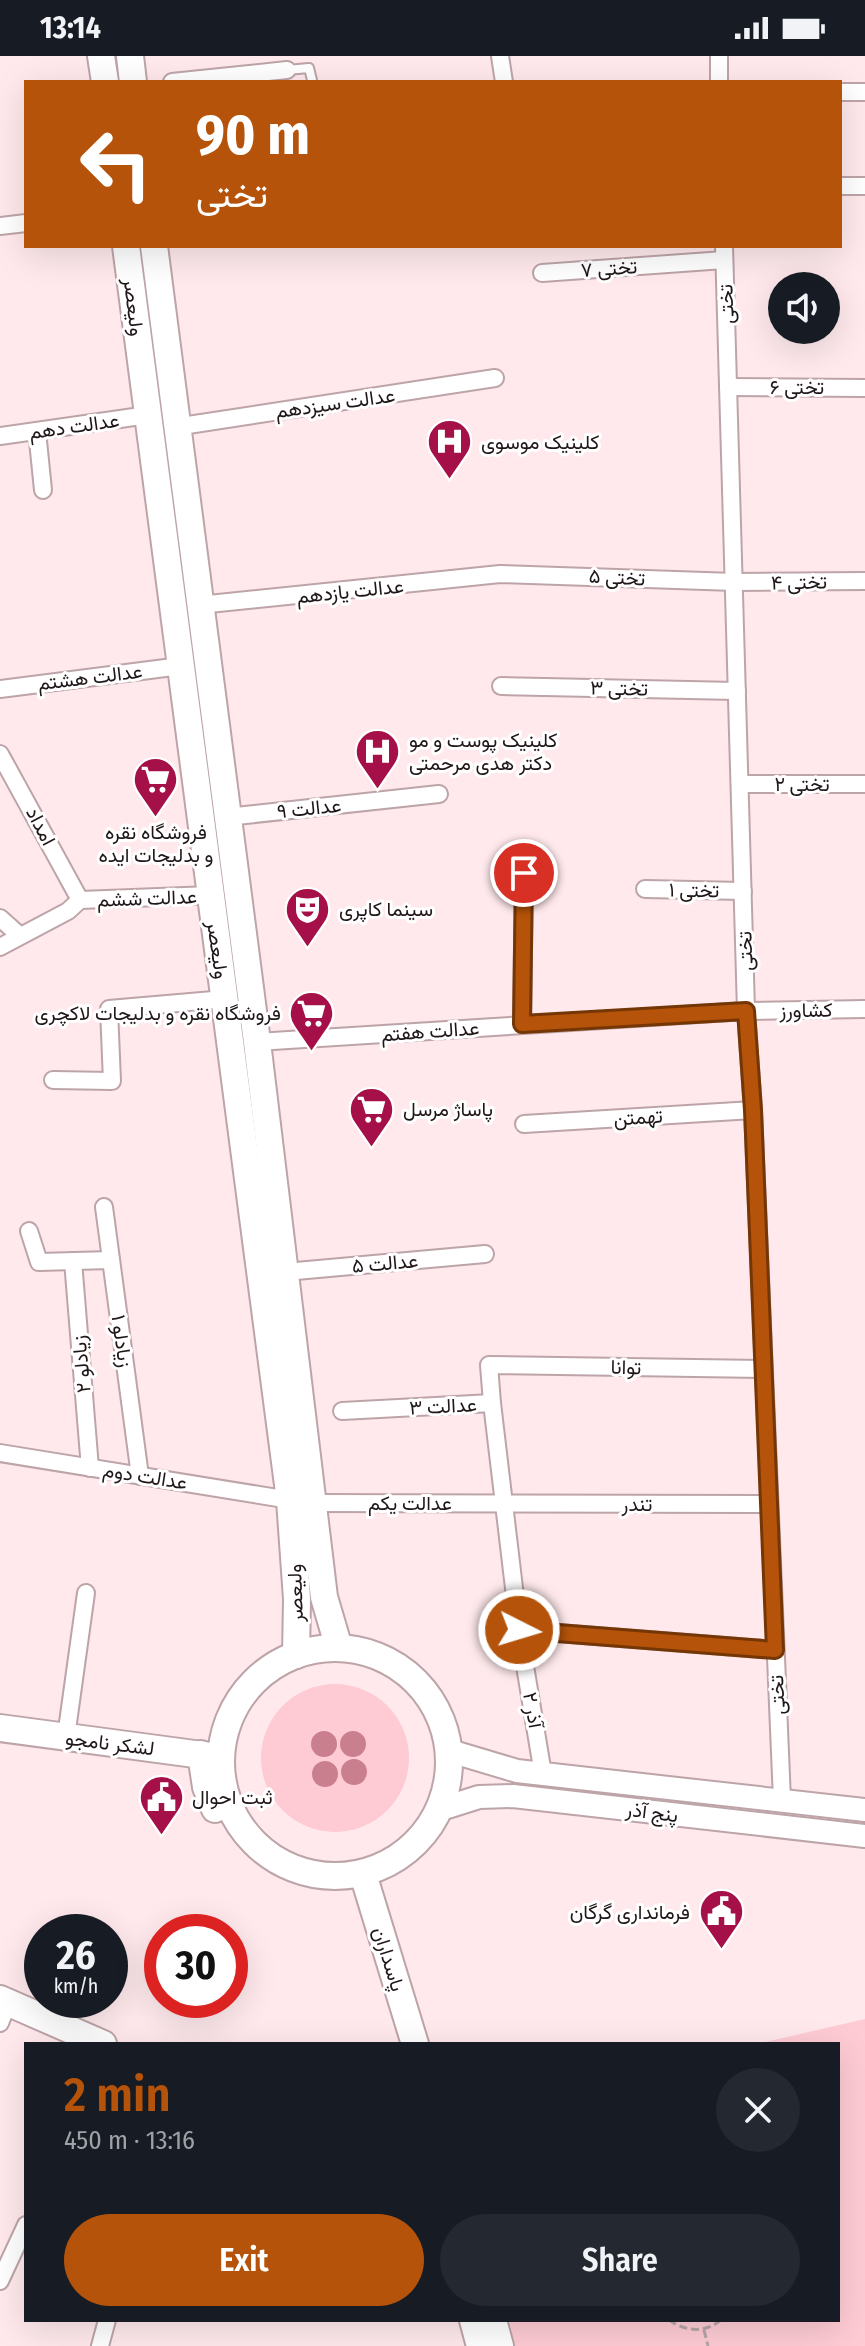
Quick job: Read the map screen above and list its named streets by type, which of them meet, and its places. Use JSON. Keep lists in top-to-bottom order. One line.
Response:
{"streets":{"main road":["ولیعصر","لشکر نامجو","پنج آذر","پاسداران"],"street":["تختی ۷","تختی","تختی ۶","عدالت سیزدهم","عدالت دهم","۵ تختی","تختی ۴","عدالت یازدهم","عدالت هشتم","تختی ۳","تختی ۲","عدالت ۹","امداد","۱ تختی","عدالت ششم","کشاورز","عدالت هفتم","تهمتن","عدالت ۵","زیادلو ۱","زیادلو ۲","توانا","عدالت ۳","عدالت دوم","عدالت یکم","تندر","۲ آذر"]},"crossings":[["تختی ۷","تختی"],["تختی","تختی ۶"],["تختی","۵ تختی"],["تختی","تختی ۴"],["تختی","تختی ۳"],["تختی","تختی ۲"],["تختی","۱ تختی"],["تختی","کشاورز"],["تختی","عدالت هفتم"],["تختی","تهمتن"],["تختی","توانا"],["تختی","تندر"],["تختی","پنج آذر"],["ولیعصر","عدالت سیزدهم"],["ولیعصر","عدالت دهم"],["ولیعصر","عدالت یازدهم"],["ولیعصر","عدالت هشتم"],["ولیعصر","عدالت ۹"],["ولیعصر","عدالت ششم"],["ولیعصر","عدالت هفتم"],["ولیعصر","عدالت ۵"],["ولیعصر","عدالت دوم"],["ولیعصر","عدالت یکم"],["ولیعصر","لشکر نامجو"],["ولیعصر","پنج آذر"],["ولیعصر","پاسداران"],["۵ تختی","تختی ۴"],["۵ تختی","عدالت یازدهم"],["امداد","عدالت ششم"],["کشاورز","عدالت هفتم"],["زیادلو ۱","عدالت دوم"],["زیادلو ۲","عدالت دوم"],["توانا","عدالت ۳"],["عدالت ۳","عدالت یکم"],["عدالت ۳","تندر"],["عدالت ۳","۲ آذر"],["عدالت دوم","عدالت یکم"],["عدالت یکم","تندر"],["عدالت یکم","۲ آذر"],["تندر","۲ آذر"],["۲ آذر","پنج آذر"],["لشکر نامجو","پنج آذر"],["لشکر نامجو","پاسداران"],["پنج آذر","پاسداران"]],"places":{"hospital":["کلینیک موسوی","کلینیک پوست و مو دکتر هدی مرحمتی"],"supermarket":["فروشگاه نقره و بدلیجات ایده","فروشگاه نقره و بدلیجات لاکچری","پاساژ مرسل"],"theatre":["سینما کاپری"],"public building":["ثبت احوال","فرمانداری گرگان"]},"page":{"status":"13:14","turn":["90 m","تختی"],"speed":"26 km/h","limit":"30","heading":["2 min","450 m · 13:16"],"buttons":["Exit","Share"]}}
